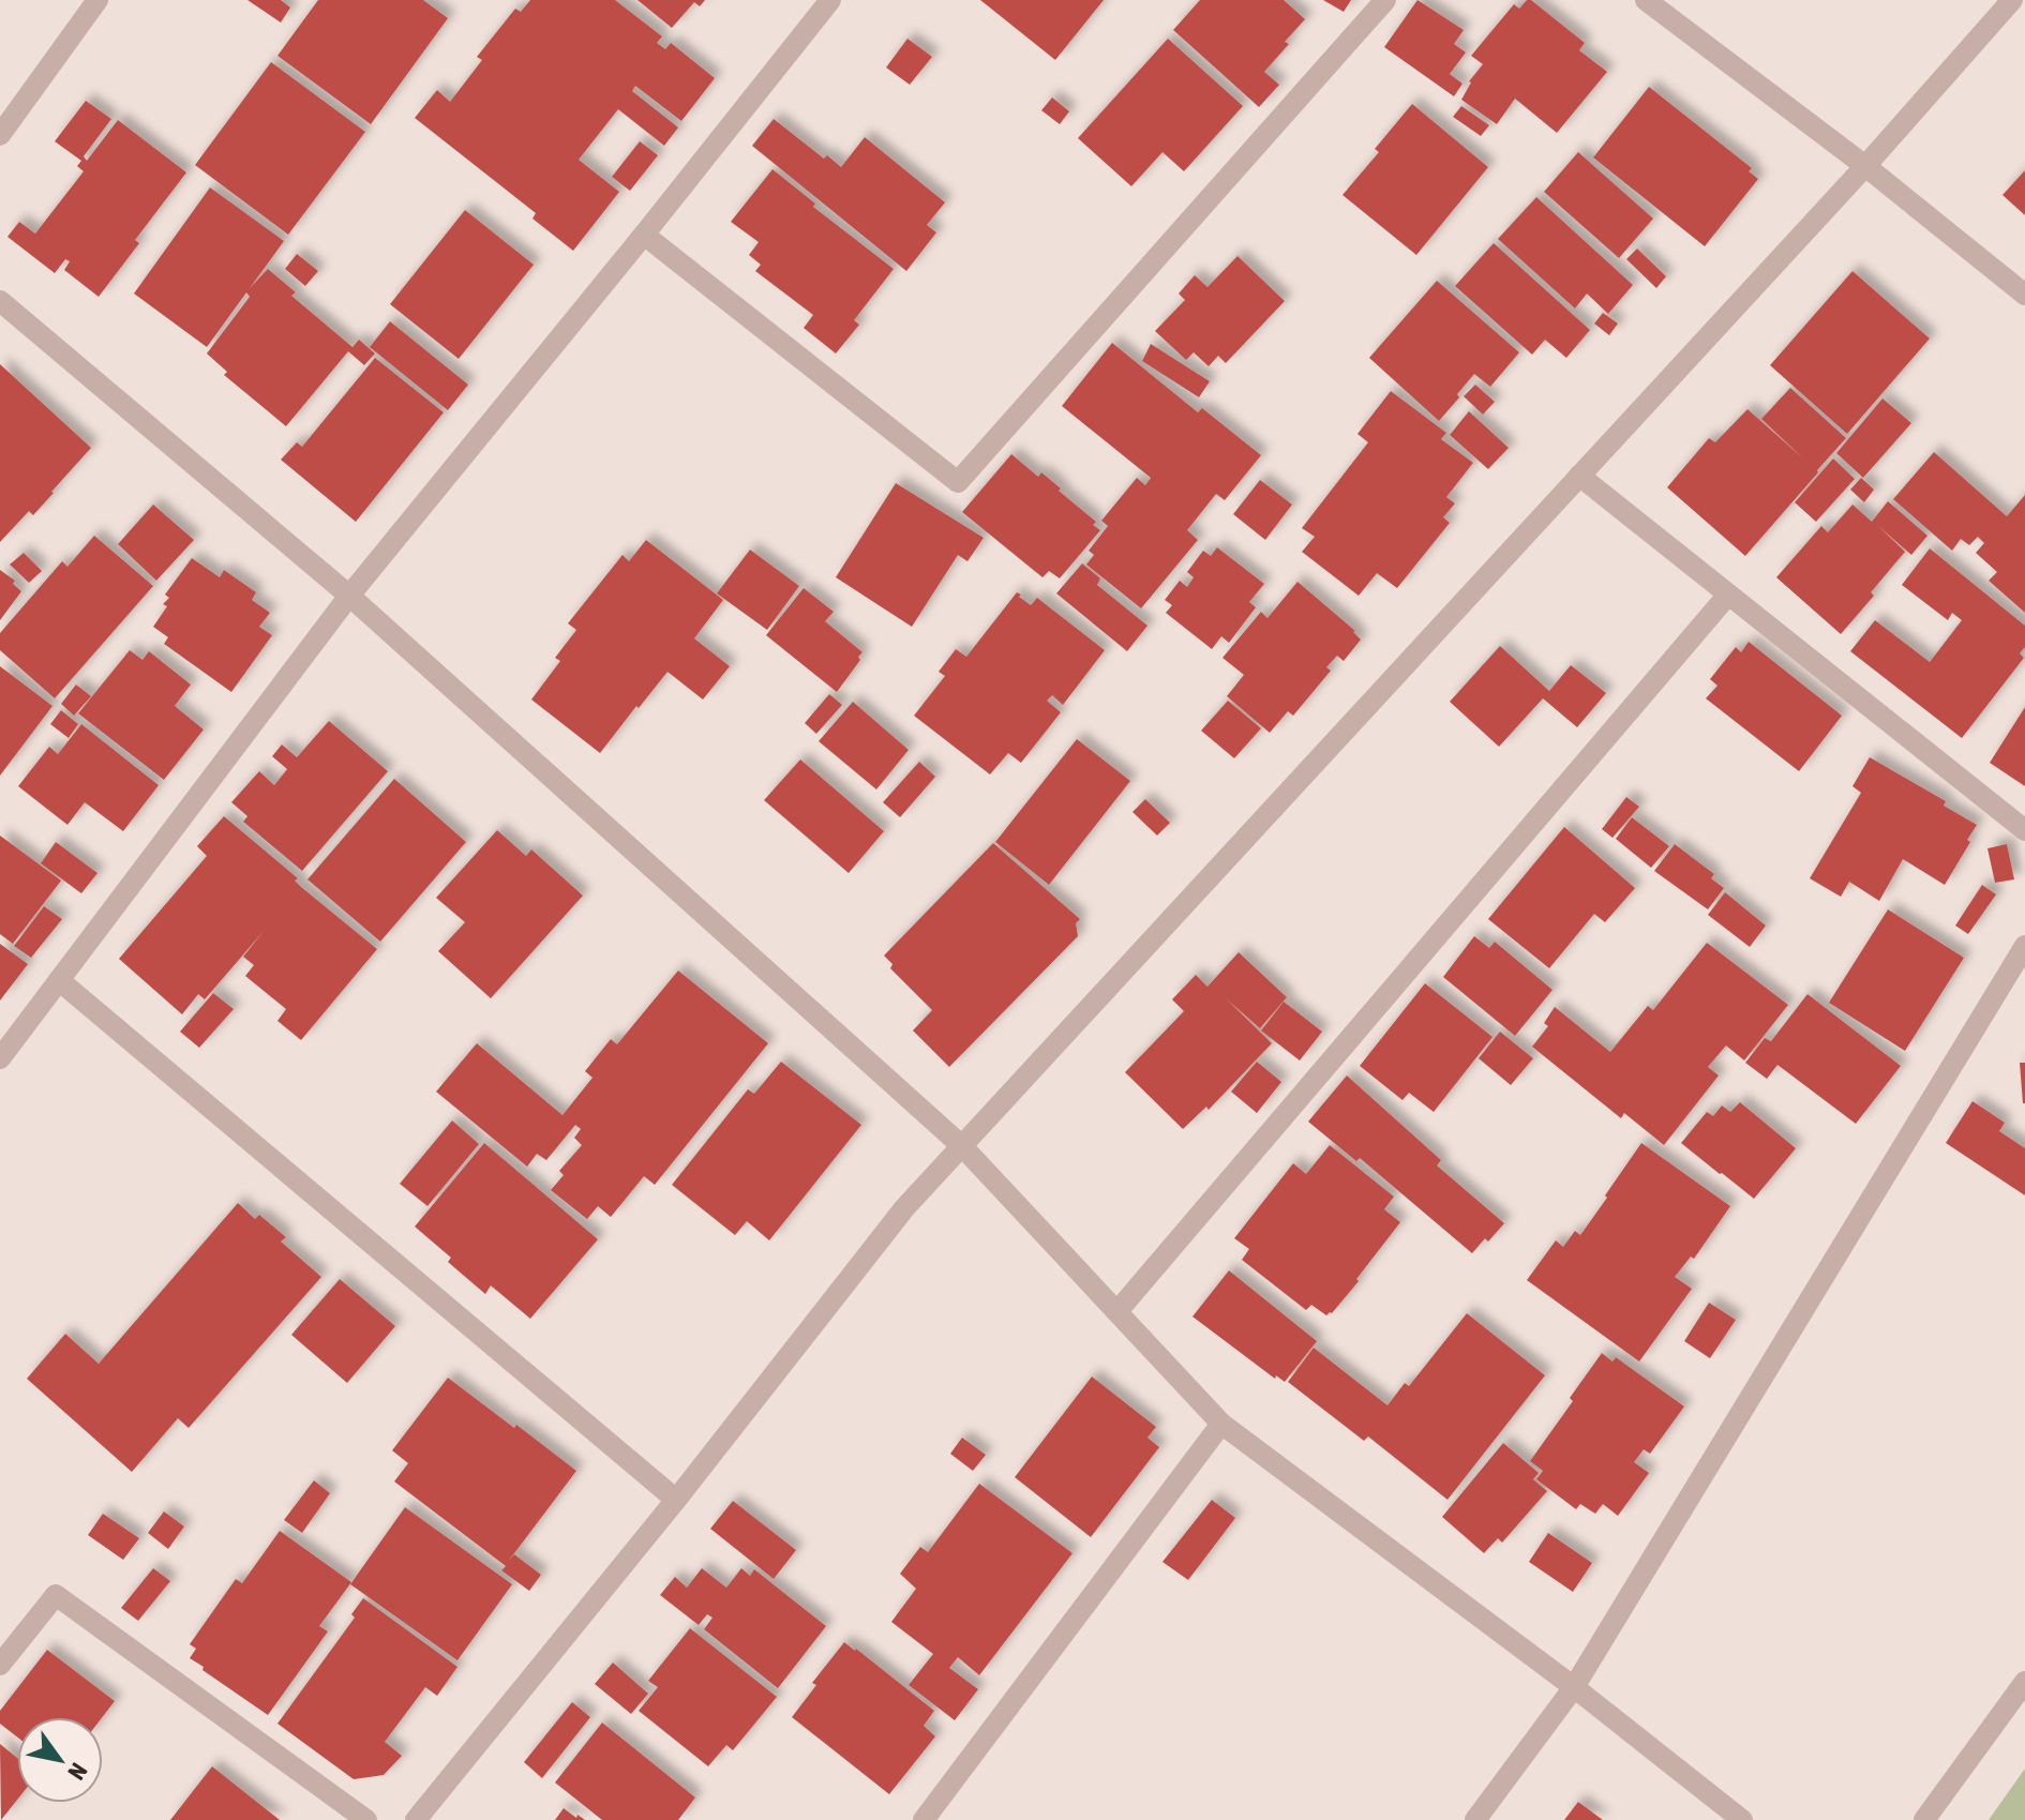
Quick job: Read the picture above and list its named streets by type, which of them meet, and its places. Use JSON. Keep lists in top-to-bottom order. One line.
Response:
{"north":"bottom right"}
